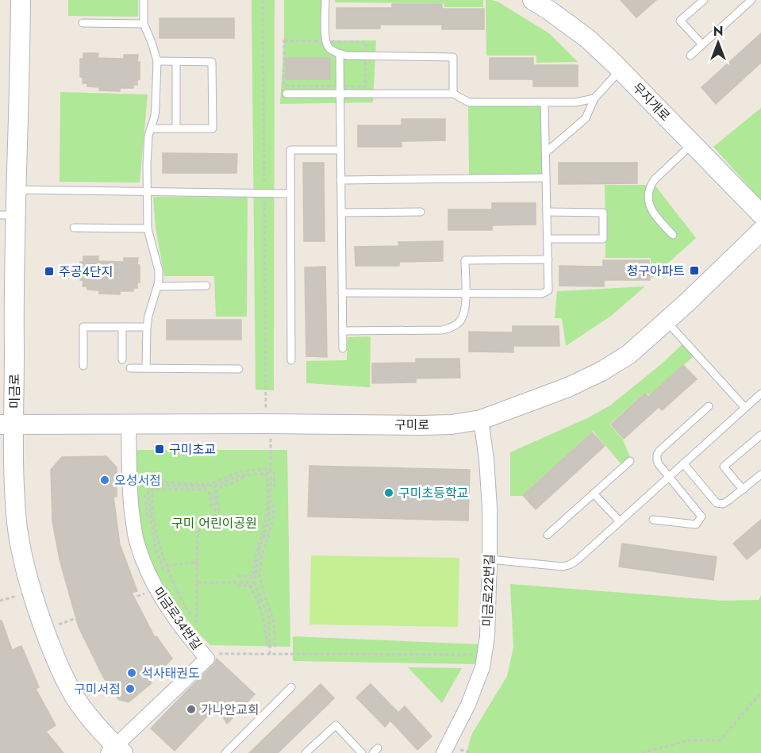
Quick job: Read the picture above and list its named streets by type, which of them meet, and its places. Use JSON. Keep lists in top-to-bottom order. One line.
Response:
{"streets":{"street":["무지개로","미금로","구미로","미금로22번길","미금로34번길"]},"crossings":[["미금로","구미로"],["미금로","미금로34번길"],["구미로","미금로22번길"],["구미로","미금로34번길"]],"parks":["구미 어린이공원"],"places":{"transit":["청구아파트","주공4단지","구미초교"],"other":["오성서점","구미초등학교","석사태권도","구미서점","가나안교회"]},"north":"top"}
